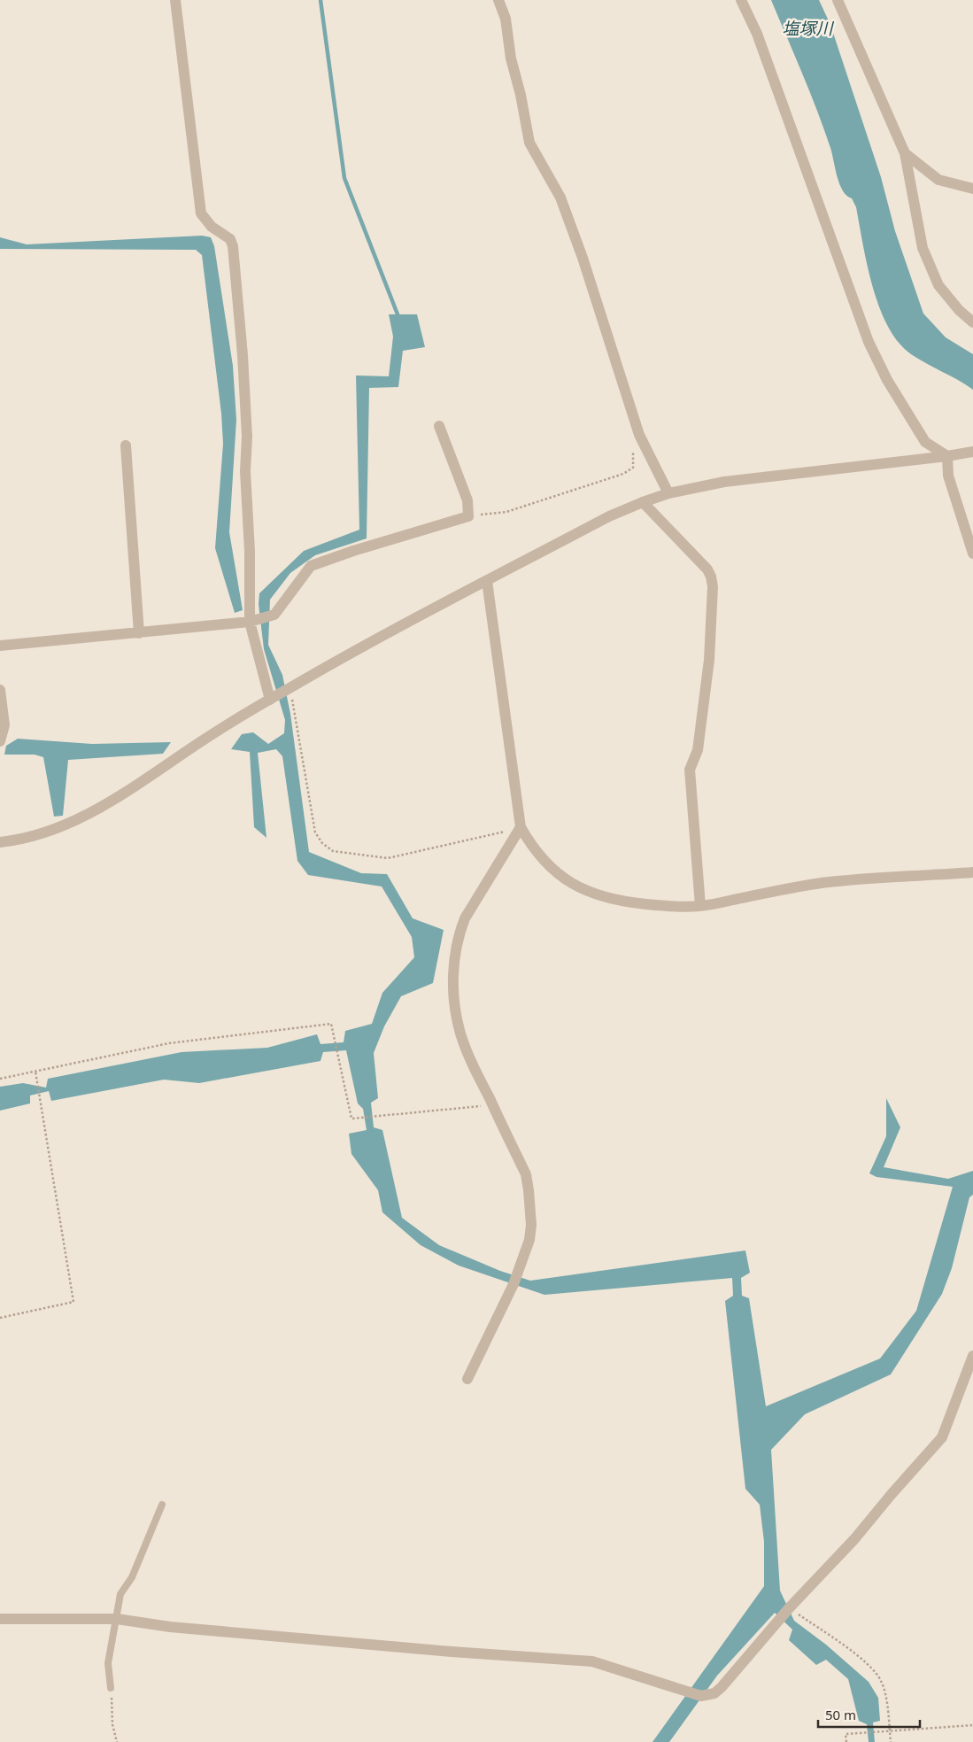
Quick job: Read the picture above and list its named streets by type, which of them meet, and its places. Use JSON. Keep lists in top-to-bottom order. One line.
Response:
{"water":["塩塚川"],"scale_bar":"50 m"}
